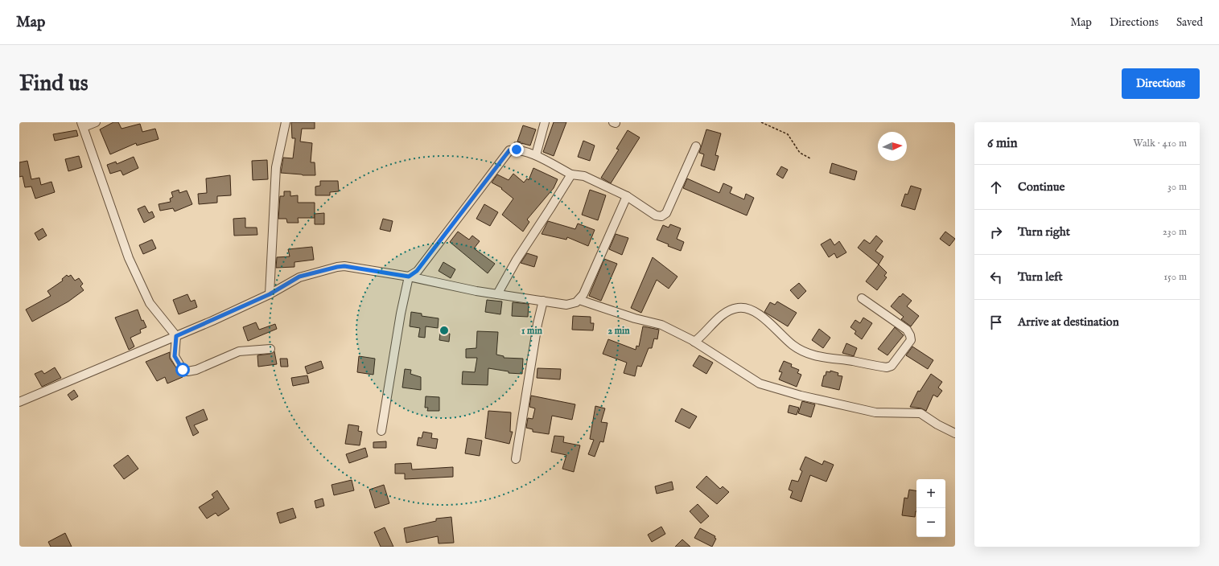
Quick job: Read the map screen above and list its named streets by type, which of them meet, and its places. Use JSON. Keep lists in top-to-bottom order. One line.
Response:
{"north":"right","page":{"header":"Map","nav":["Map","Directions","Saved"],"buttons":"Directions","title":"Find us","heading":["6 min","Walk · 410 m"],"list":[["Continue","30 m"],["Turn right","230 m"],["Turn left","150 m"],"Arrive at destination"],"map_buttons":["+","−"]},"rings":["1 min","2 min"]}
